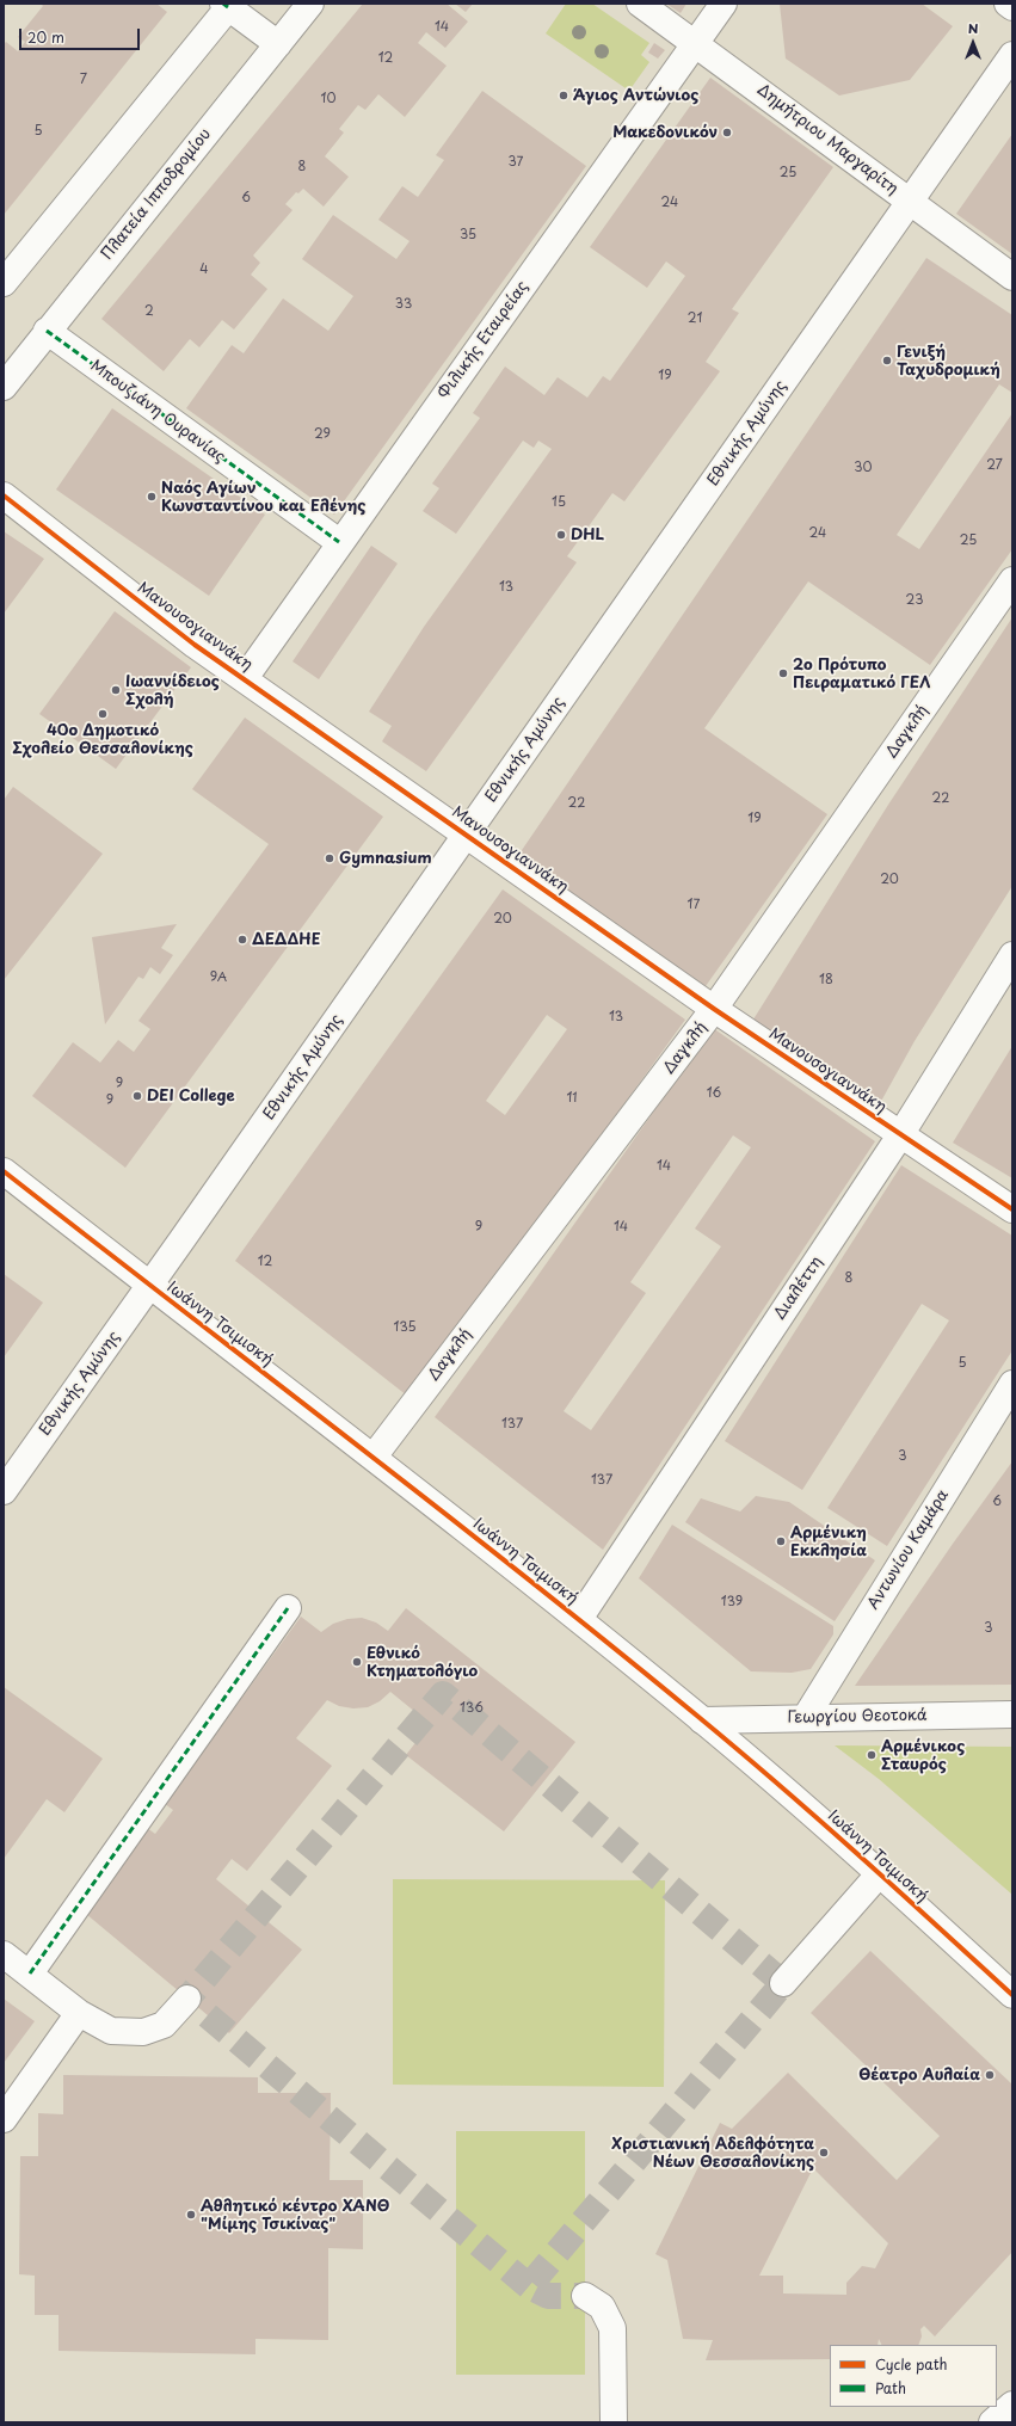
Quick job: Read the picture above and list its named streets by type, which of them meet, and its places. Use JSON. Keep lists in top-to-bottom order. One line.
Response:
{"streets":{"street":["Δημήτριου Μαργαρίτη","Πλατεία Ιπποδρομίου","Φιλικής Εταιρείας","Μπουζιάνη Ουρανίας","Εθνικής Αμύνης","Μανουσογιαννάκη","Δαγκλή","Διαλέττη","Ιωάννη Τσιμισκή","Αντωνίου Καμάρα","Γεωργίου Θεοτοκά"]},"crossings":[["Δημήτριου Μαργαρίτη","Φιλικής Εταιρείας"],["Δημήτριου Μαργαρίτη","Εθνικής Αμύνης"],["Πλατεία Ιπποδρομίου","Μπουζιάνη Ουρανίας"],["Φιλικής Εταιρείας","Μπουζιάνη Ουρανίας"],["Φιλικής Εταιρείας","Μανουσογιαννάκη"],["Εθνικής Αμύνης","Μανουσογιαννάκη"],["Εθνικής Αμύνης","Ιωάννη Τσιμισκή"],["Μανουσογιαννάκη","Δαγκλή"],["Μανουσογιαννάκη","Διαλέττη"],["Δαγκλή","Ιωάννη Τσιμισκή"],["Διαλέττη","Ιωάννη Τσιμισκή"],["Ιωάννη Τσιμισκή","Γεωργίου Θεοτοκά"],["Αντωνίου Καμάρα","Γεωργίου Θεοτοκά"]],"places":["Άγιος Αντώνιος","Μακεδονικόν","Γενιξή Ταχυδρομική","Ναός Αγίων Κωνσταντίνου και Ελένης","DHL","2ο Πρότυπο Πειραματικό ΓΕΛ","Ιωαννίδειος Σχολή","40o Δημοτικό Σχολείο Θεσσαλονίκης","Gymnasium","ΔΕΔΔΗΕ","DEI College","Αρμένικη Εκκλησία","Εθνικό Κτηματολόγιο","Αρμένικος Σταυρός","Θέατρο Αυλαία","Χριστιανική Αδελφότητα Νέων Θεσσαλονίκης","Αθλητικό κέντρο ΧΑΝΘ \"Μίμης Τσικίνας\""],"house_numbers":["14","12","7","10","5","37","8","25","6","24","35","4","33","2","21","19","29","27","30","15","24","25","13","23","22","22","19","20","17","20","9Α","18","13","9","16","11","9","14","9","14","12","8","135","5","137","3","137","6","139","3","136"],"legend":["Cycle path","Path"],"scale_bar":"20 m","north":"top"}
